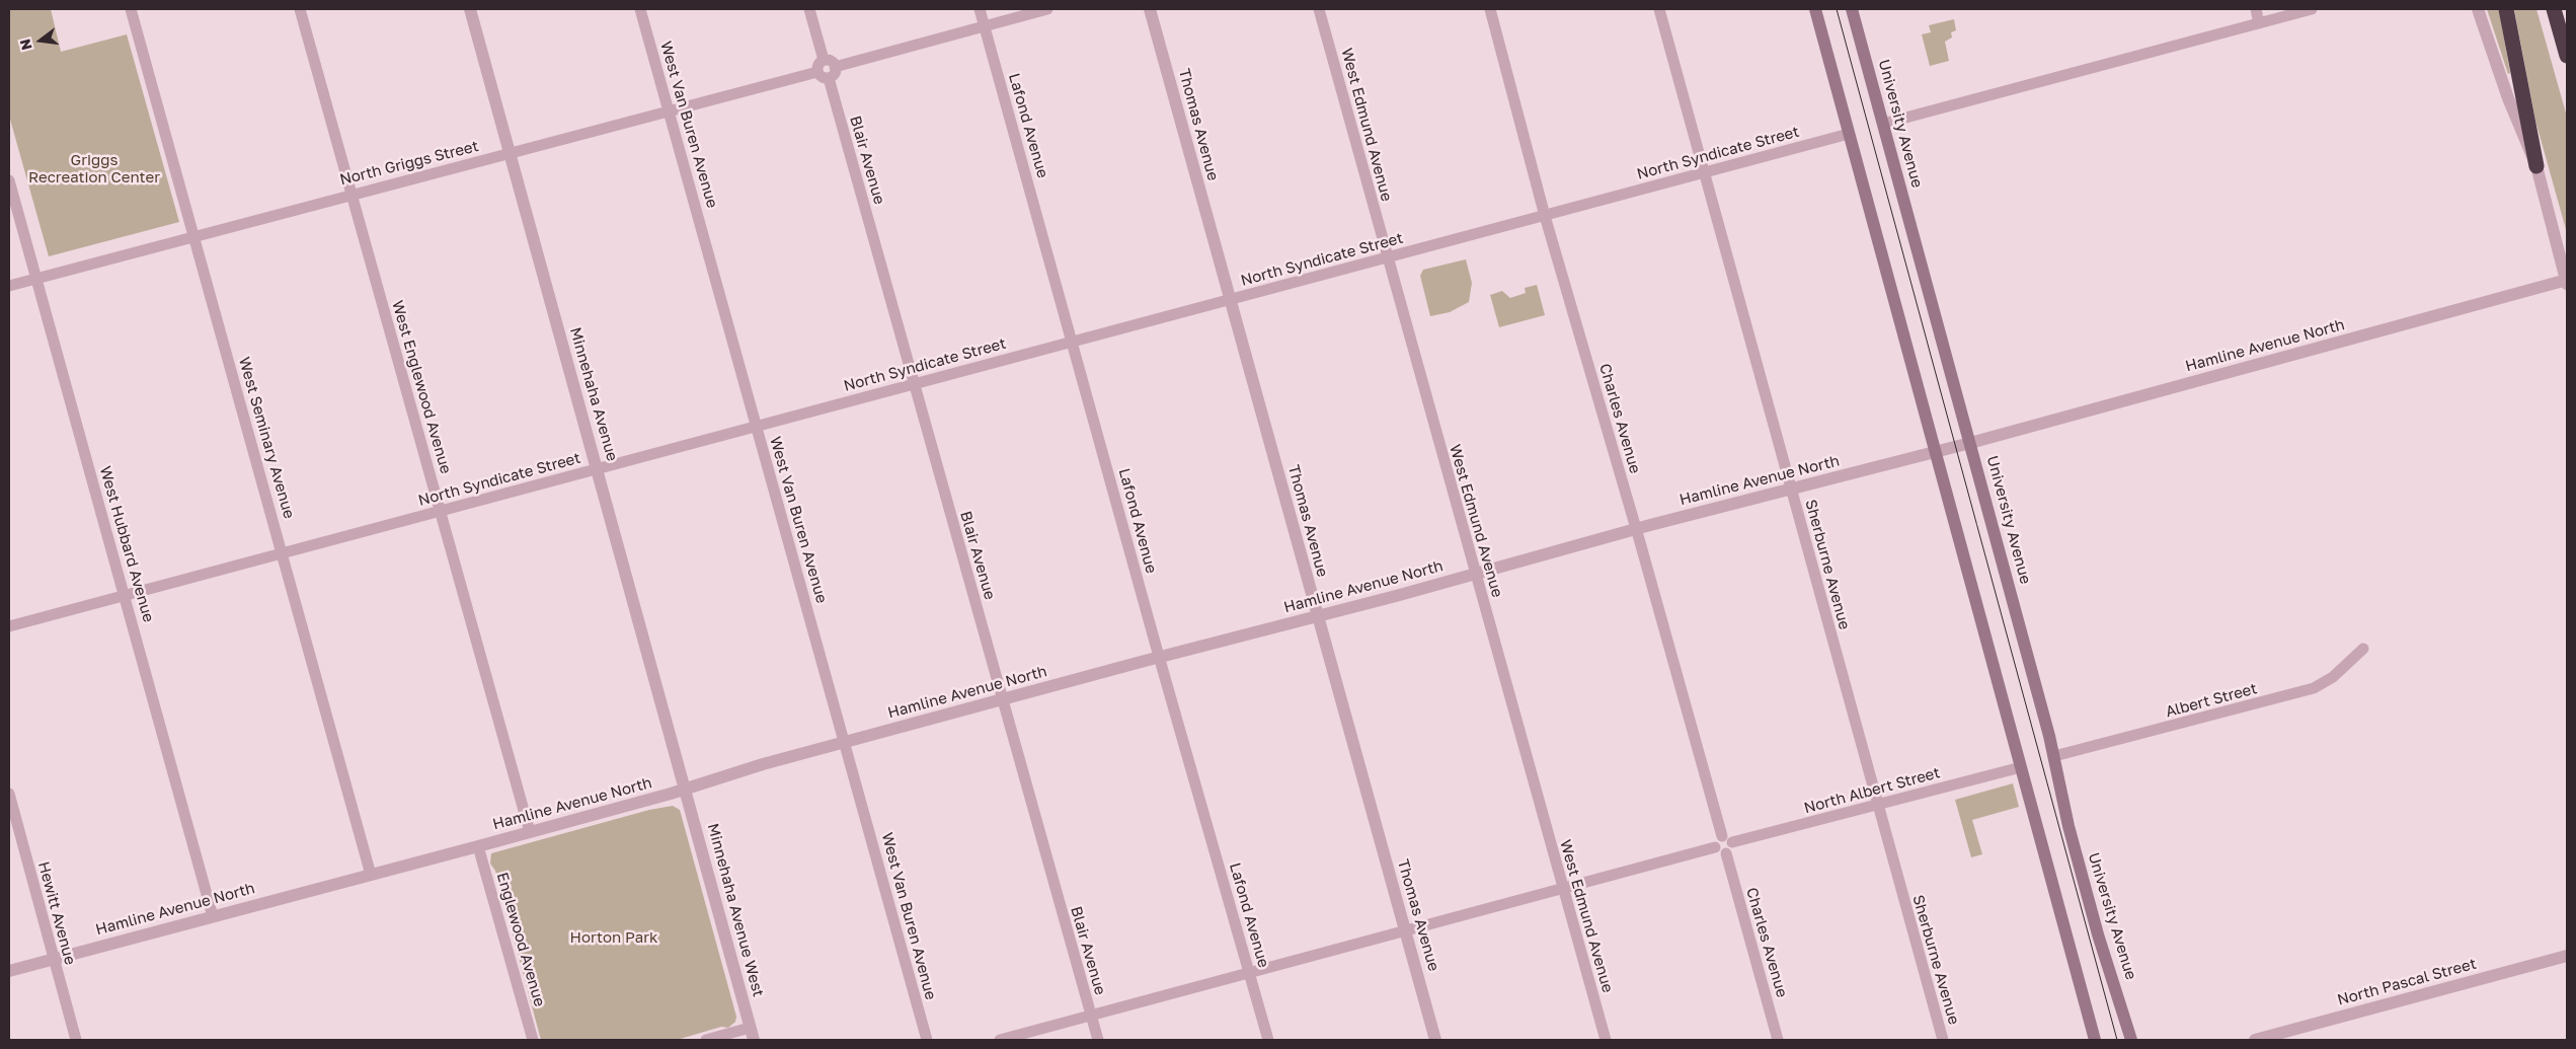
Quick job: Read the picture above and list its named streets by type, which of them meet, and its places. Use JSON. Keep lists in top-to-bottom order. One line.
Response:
{"streets":{"main road":["University Avenue"],"street":["West Van Buren Avenue","Thomas Avenue","West Edmund Avenue","Lafond Avenue","North Syndicate Street","Blair Avenue","North Griggs Street","Hamline Avenue North","West Englewood Avenue","Minnehaha Avenue","Charles Avenue","West Seminary Avenue","West Hubbard Avenue","Sherburne Avenue","Albert Street","North Albert Street","Minnehaha Avenue West","Hewitt Avenue","Englewood Avenue","North Pascal Street"]},"crossings":[["University Avenue","Hamline Avenue North"],["University Avenue","Albert Street"],["West Van Buren Avenue","North Syndicate Street"],["West Van Buren Avenue","North Griggs Street"],["West Van Buren Avenue","Hamline Avenue North"],["Thomas Avenue","North Syndicate Street"],["Thomas Avenue","Hamline Avenue North"],["West Edmund Avenue","North Syndicate Street"],["West Edmund Avenue","Hamline Avenue North"],["Lafond Avenue","North Syndicate Street"],["Lafond Avenue","Hamline Avenue North"],["North Syndicate Street","Blair Avenue"],["North Syndicate Street","West Englewood Avenue"],["North Syndicate Street","Minnehaha Avenue"],["North Syndicate Street","Charles Avenue"],["North Syndicate Street","West Seminary Avenue"],["North Syndicate Street","West Hubbard Avenue"],["North Syndicate Street","Sherburne Avenue"],["Blair Avenue","North Griggs Street"],["Blair Avenue","Hamline Avenue North"],["North Griggs Street","West Englewood Avenue"],["North Griggs Street","Minnehaha Avenue"],["North Griggs Street","West Seminary Avenue"],["North Griggs Street","West Hubbard Avenue"],["Hamline Avenue North","West Englewood Avenue"],["Hamline Avenue North","Minnehaha Avenue"],["Hamline Avenue North","Charles Avenue"],["Hamline Avenue North","West Seminary Avenue"],["Hamline Avenue North","West Hubbard Avenue"],["Hamline Avenue North","Sherburne Avenue"],["Hamline Avenue North","Minnehaha Avenue West"],["Hamline Avenue North","Hewitt Avenue"],["Hamline Avenue North","Englewood Avenue"],["Minnehaha Avenue","Minnehaha Avenue West"],["Charles Avenue","North Albert Street"],["Sherburne Avenue","North Albert Street"]],"parks":["Griggs Recreation Center","Horton Park"],"north":"left"}
